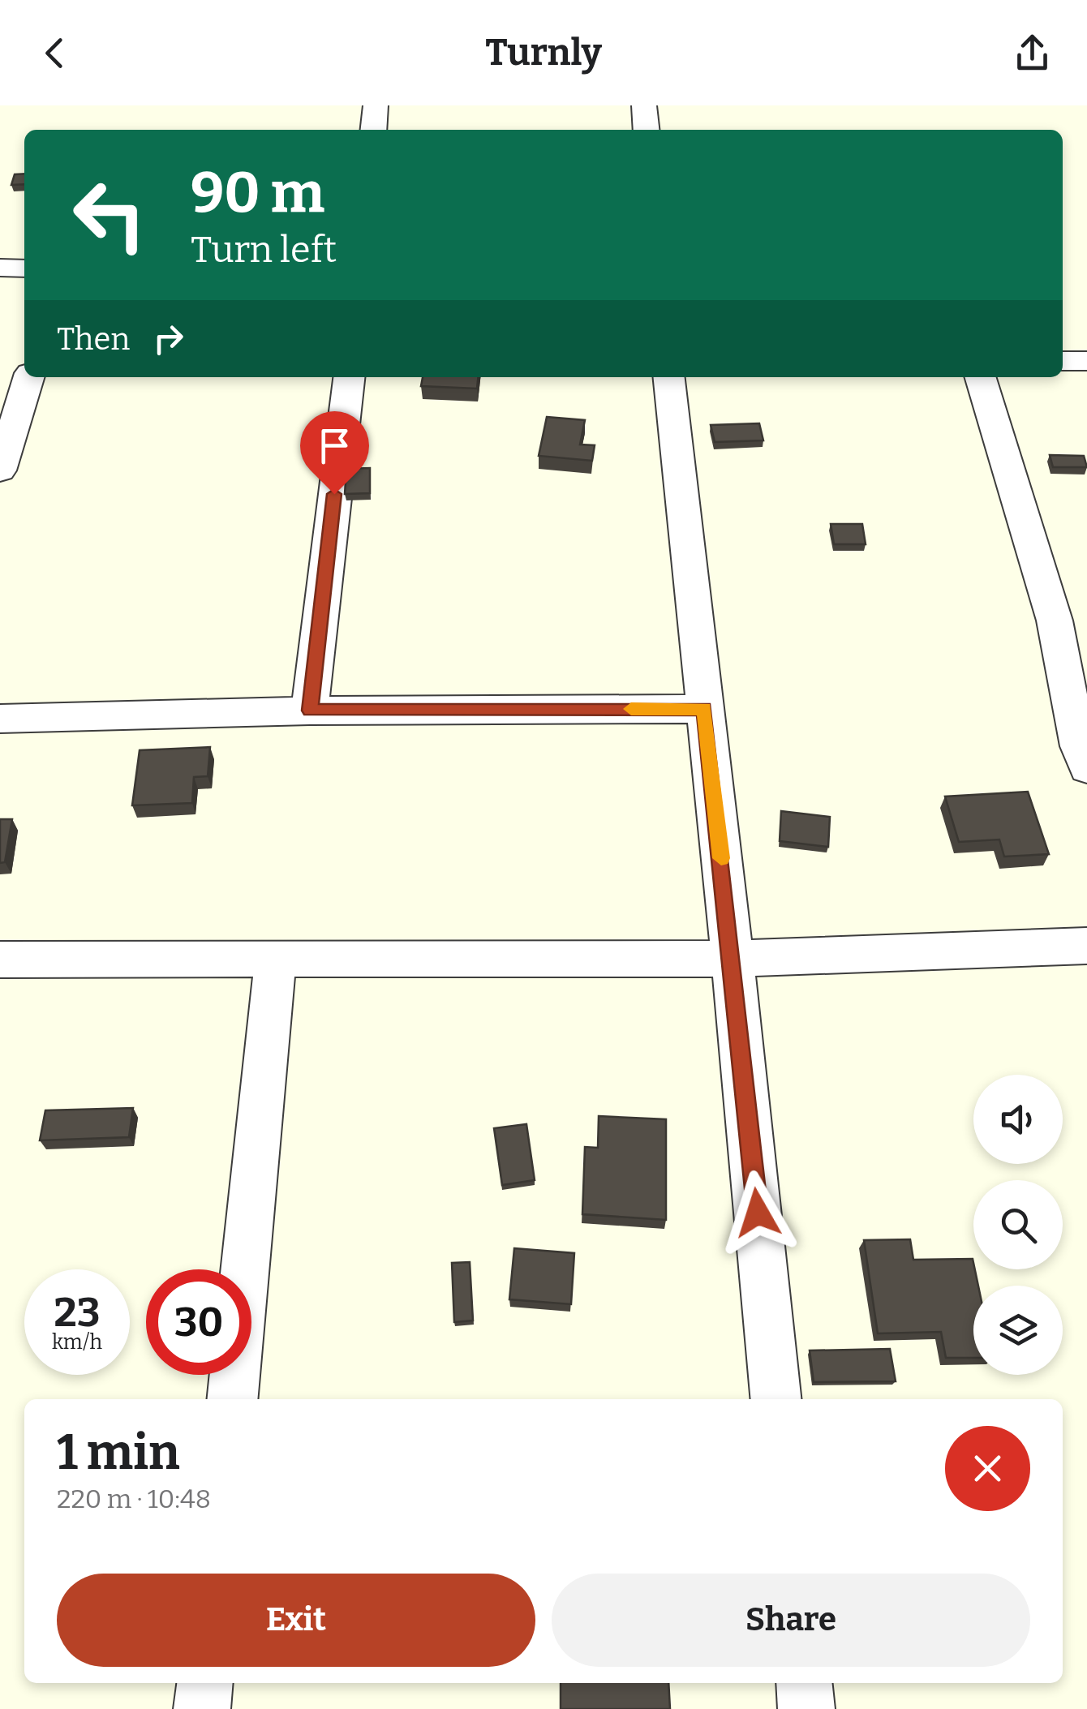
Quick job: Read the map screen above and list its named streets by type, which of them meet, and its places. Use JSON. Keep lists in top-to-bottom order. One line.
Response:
{"page":{"header":"Turnly","turn":["90 m","Turn left"],"then":"Then","speed":"23 km/h","limit":"30","heading":["1 min","220 m · 10:48"],"buttons":["Exit","Share"]}}
